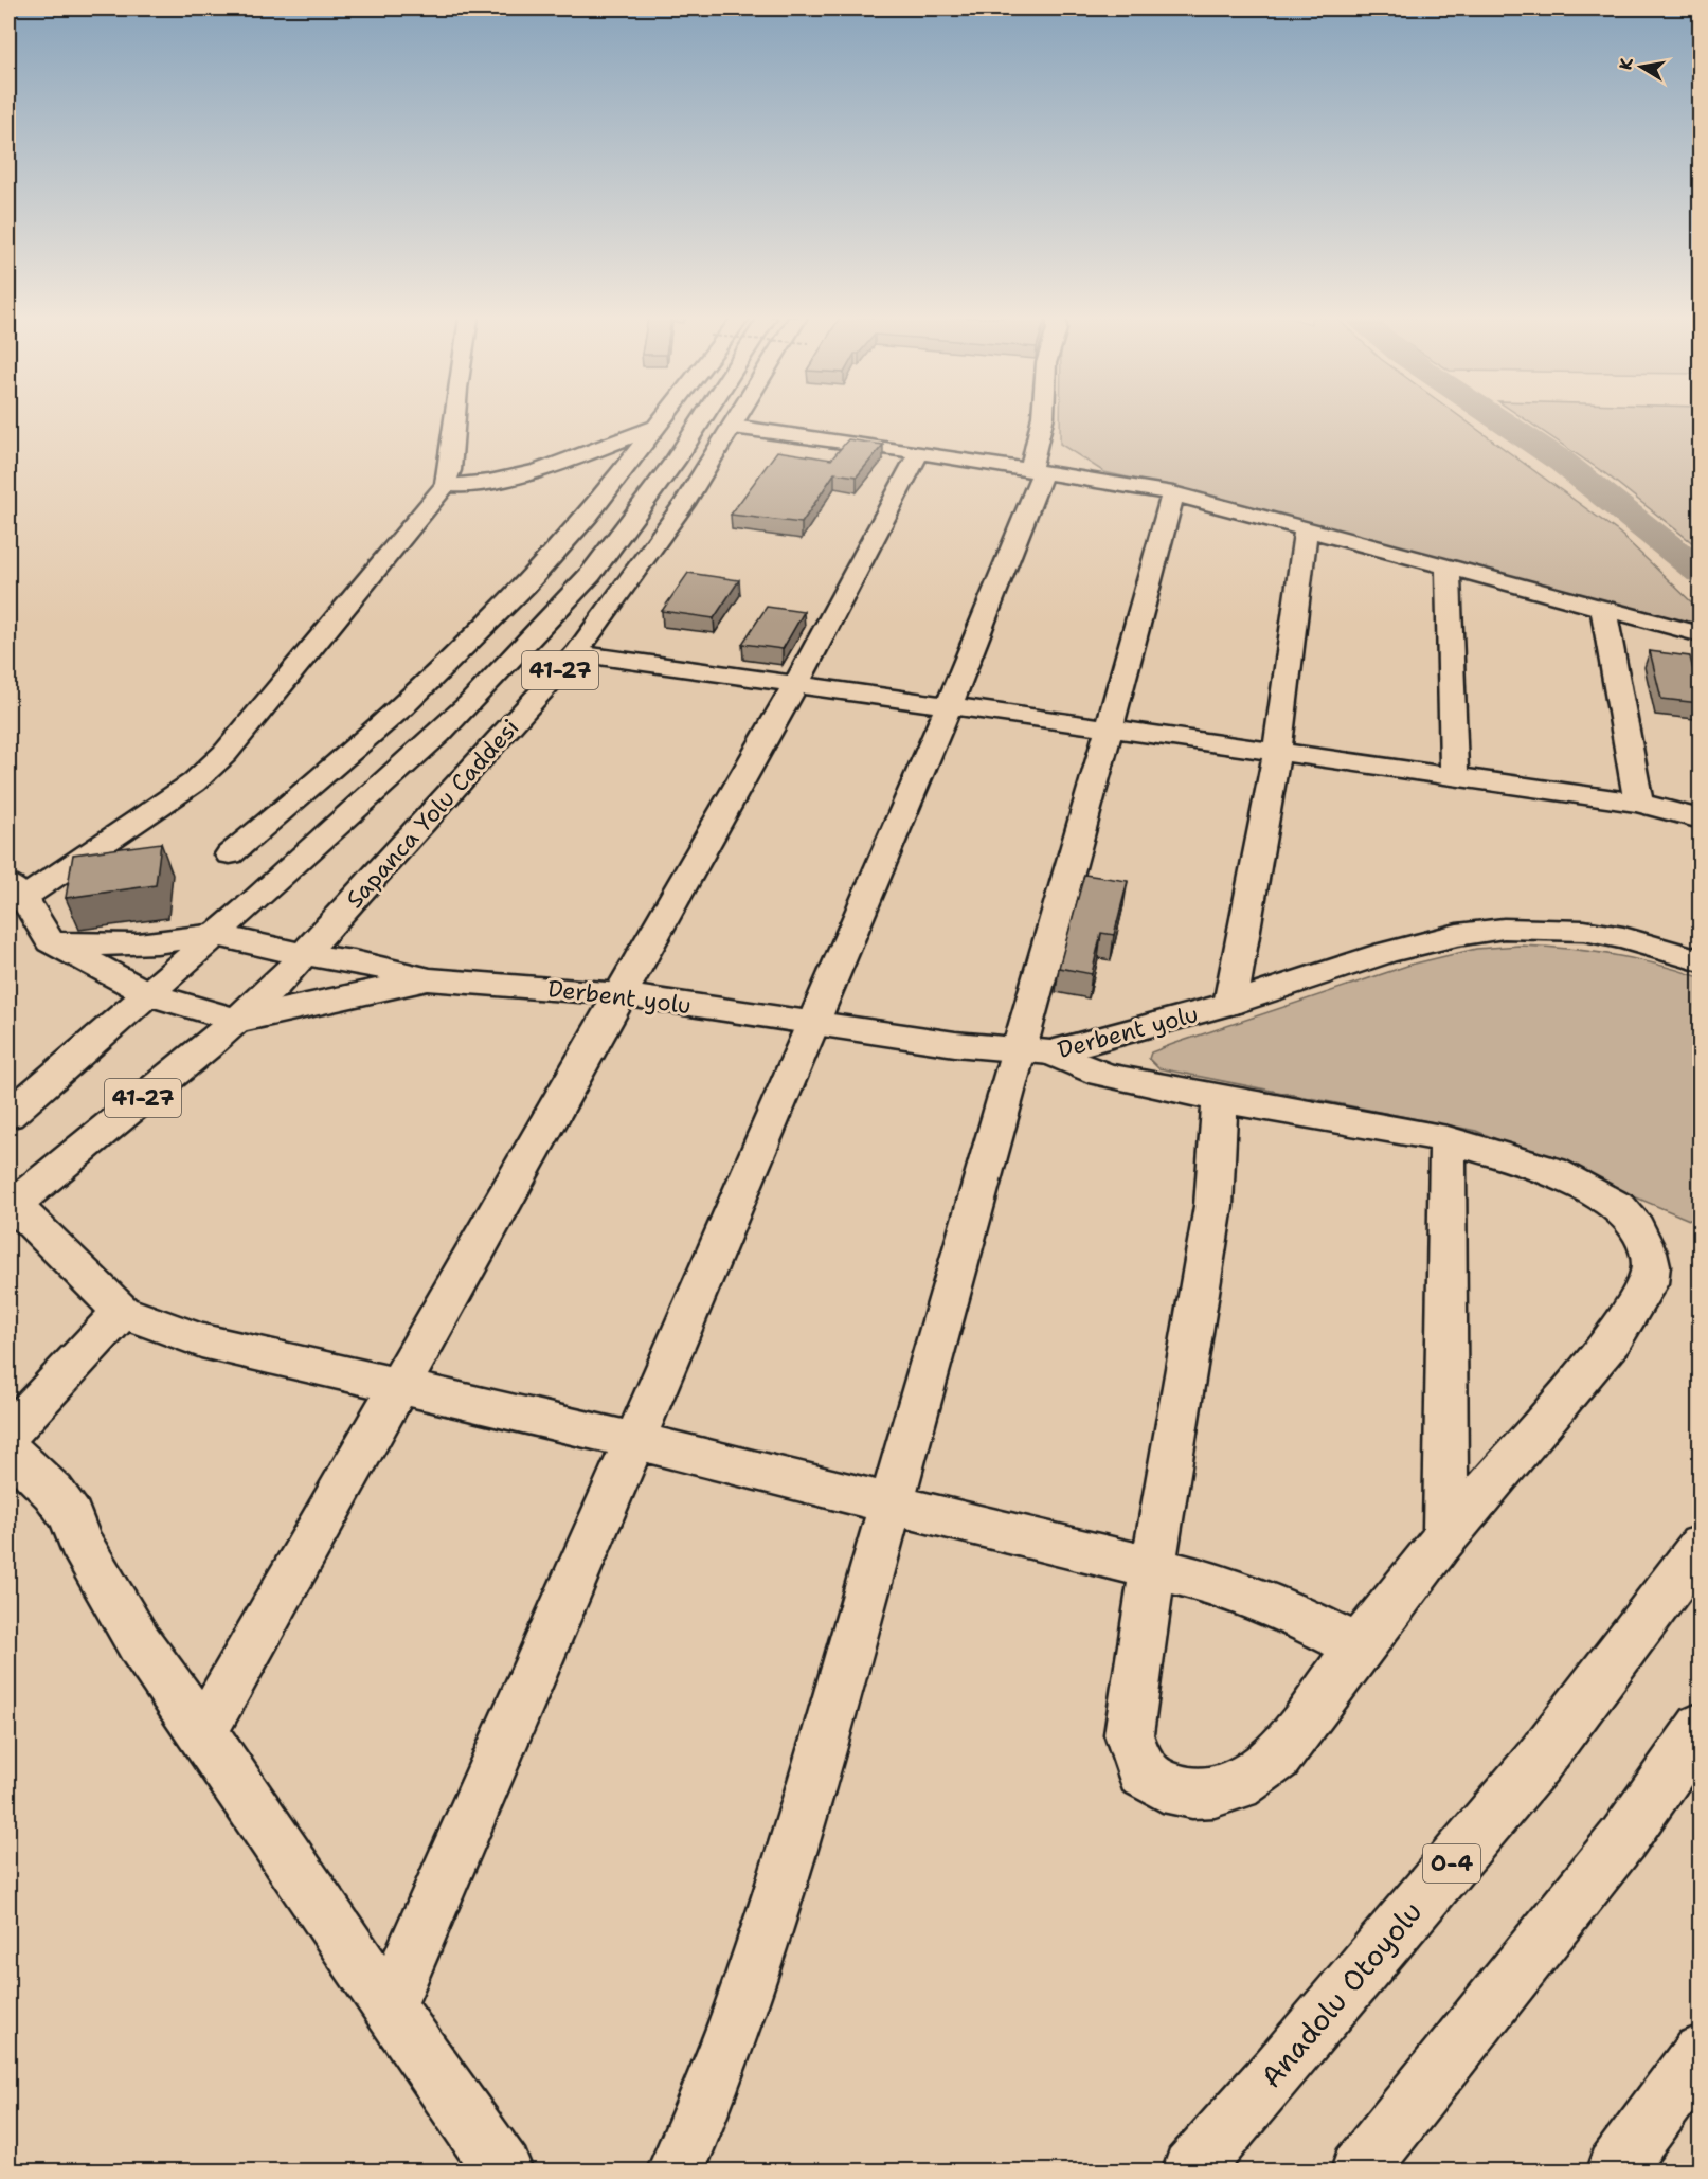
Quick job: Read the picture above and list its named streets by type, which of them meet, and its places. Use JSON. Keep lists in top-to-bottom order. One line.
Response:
{"streets":{"main road":["41-27","Sapanca Yolu Caddesi","Derbent yolu","O-4","Anadolu Otoyolu"]},"north":"left"}
